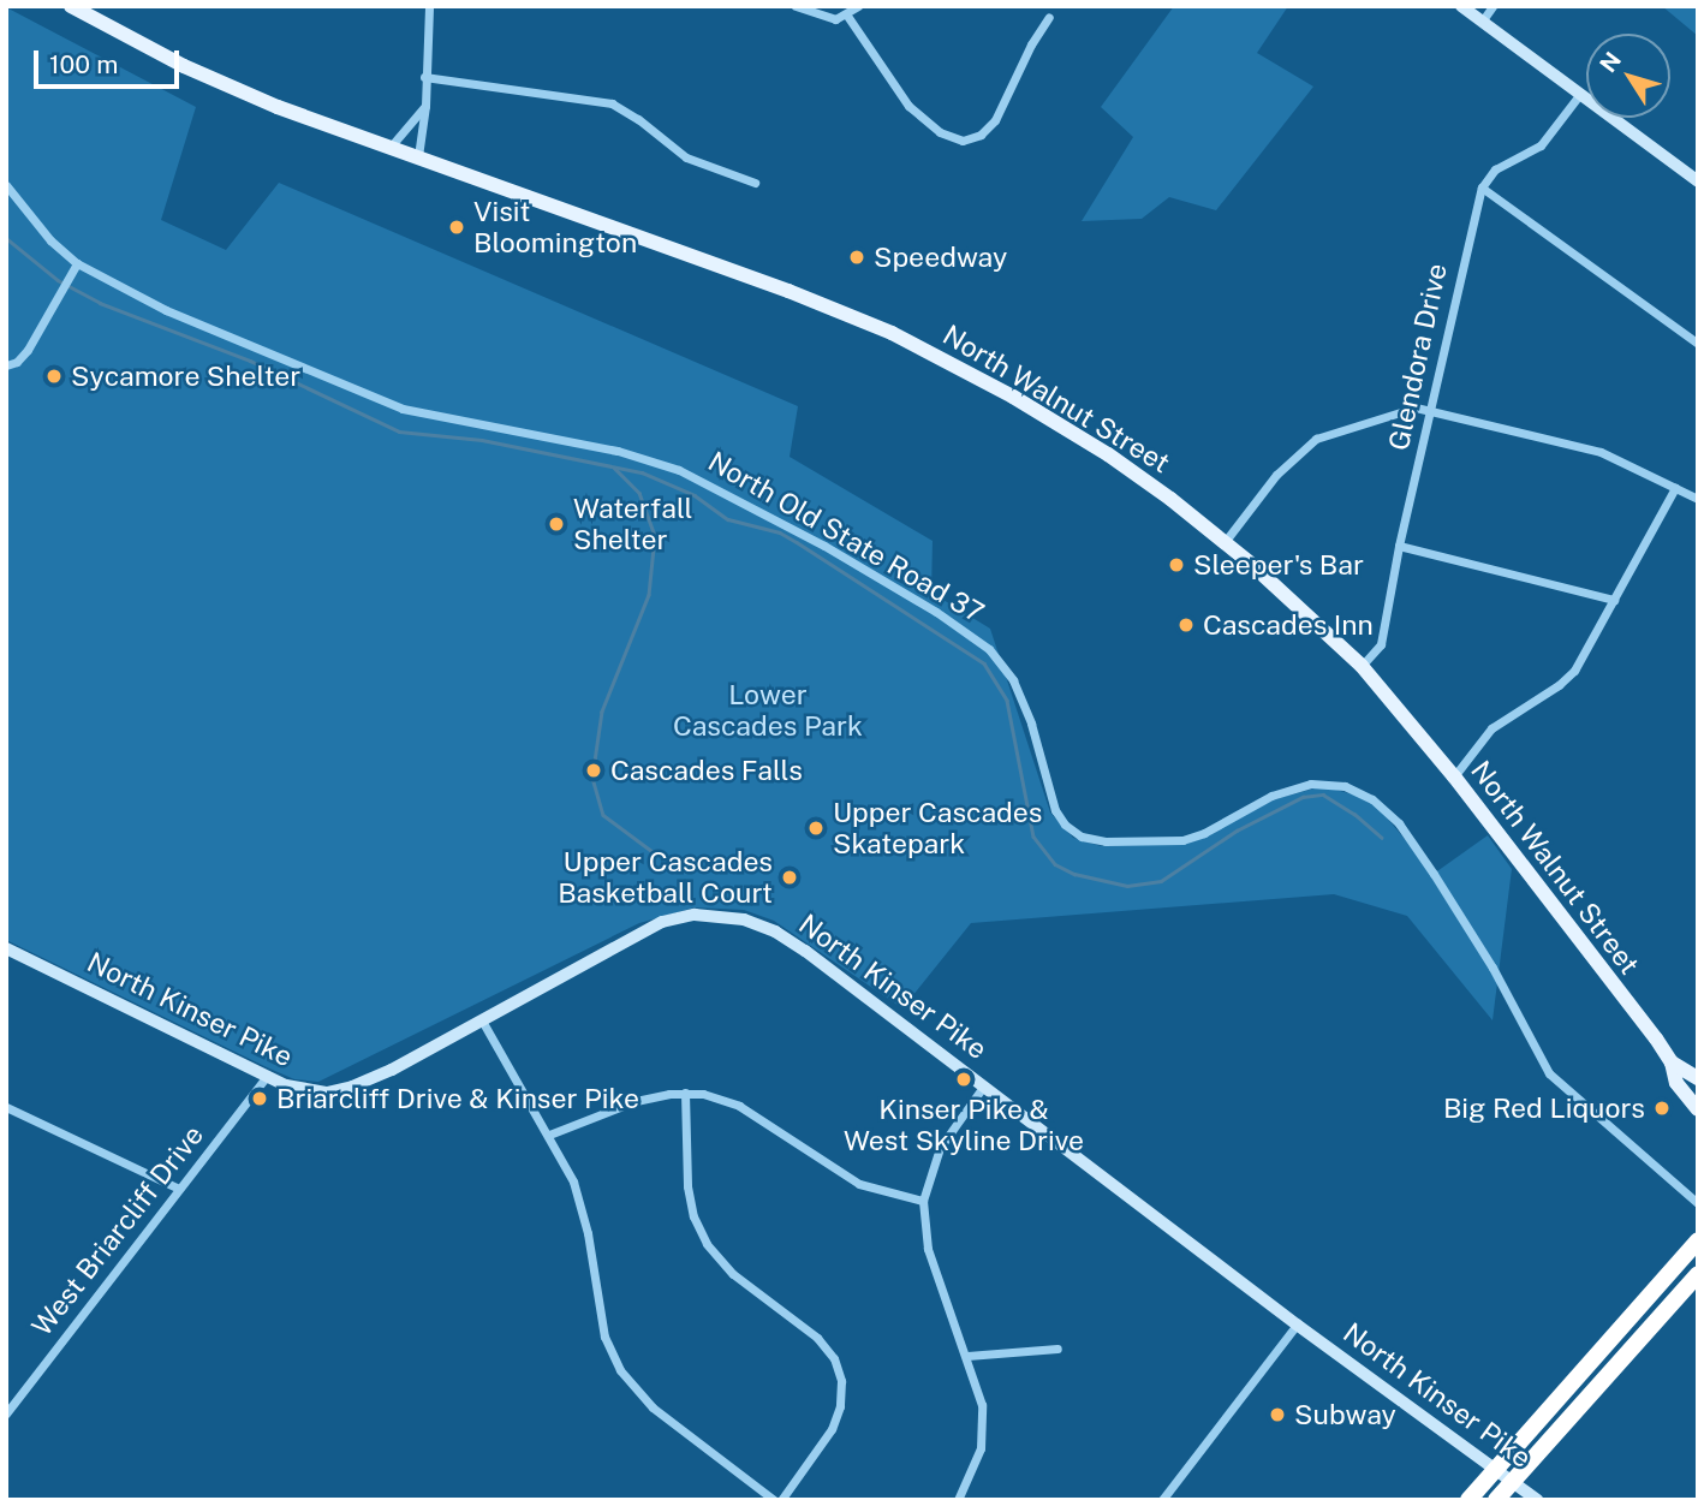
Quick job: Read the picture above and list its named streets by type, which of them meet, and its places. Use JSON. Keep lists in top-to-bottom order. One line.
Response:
{"streets":{"main road":["North Walnut Street"],"street":["Glendora Drive","North Old State Road 37","North Kinser Pike","West Briarcliff Drive"]},"crossings":[["Glendora Drive","North Walnut Street"],["North Kinser Pike","West Briarcliff Drive"]],"parks":["Lower Cascades Park"],"places":["Visit Bloomington","Speedway","Sycamore Shelter","Waterfall Shelter","Sleeper's Bar","Cascades Inn","Cascades Falls","Upper Cascades Skatepark","Upper Cascades Basketball Court","Kinser Pike & West Skyline Drive","Briarcliff Drive & Kinser Pike","Big Red Liquors","Subway"],"scale_bar":"100 m","north":"top left"}
